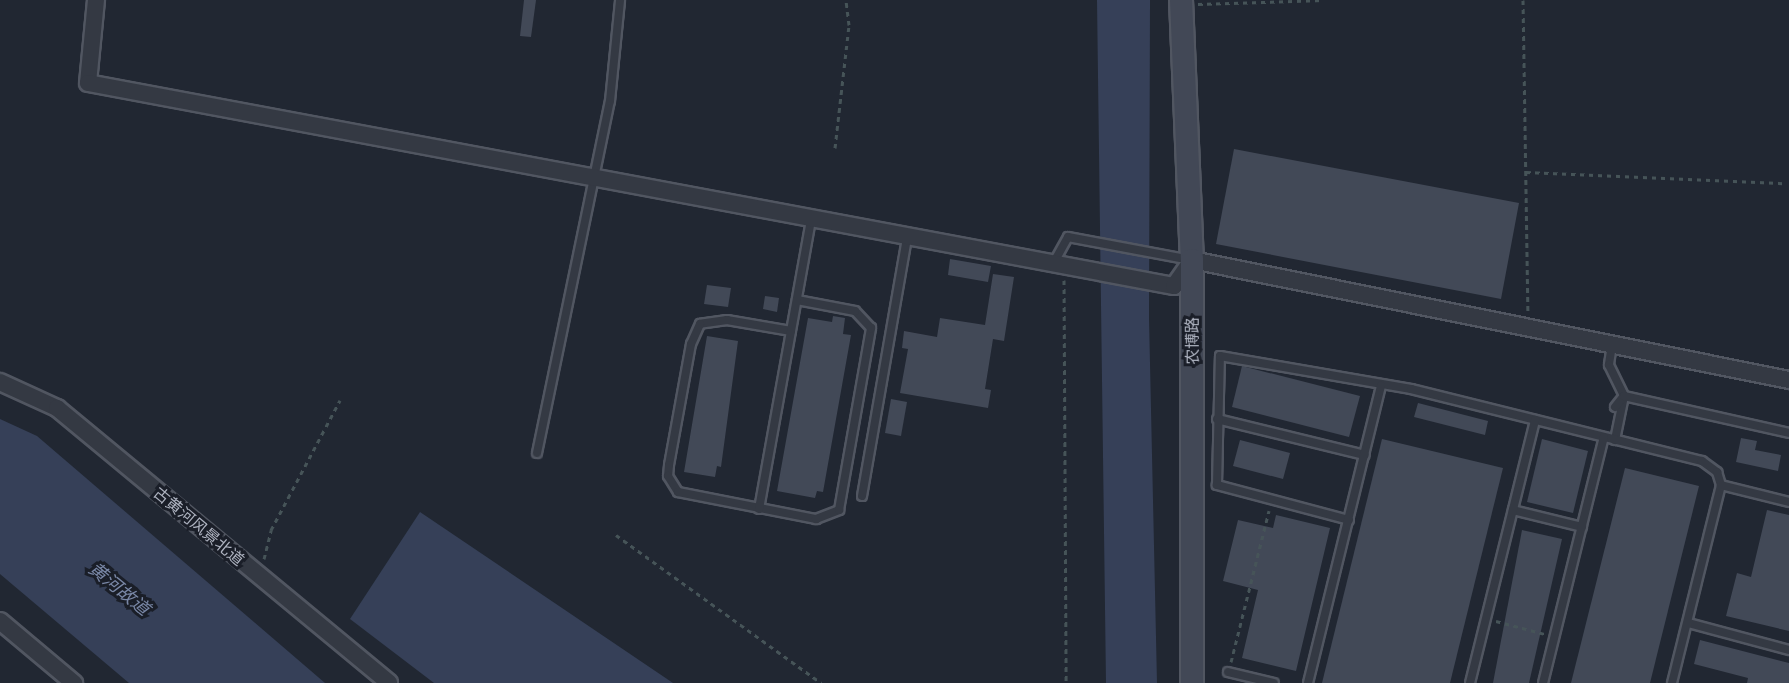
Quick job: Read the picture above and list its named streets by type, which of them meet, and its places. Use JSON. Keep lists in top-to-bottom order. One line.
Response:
{"streets":{"street":["农博路","古黄河风景北道"]},"water":["黄河故道"]}
